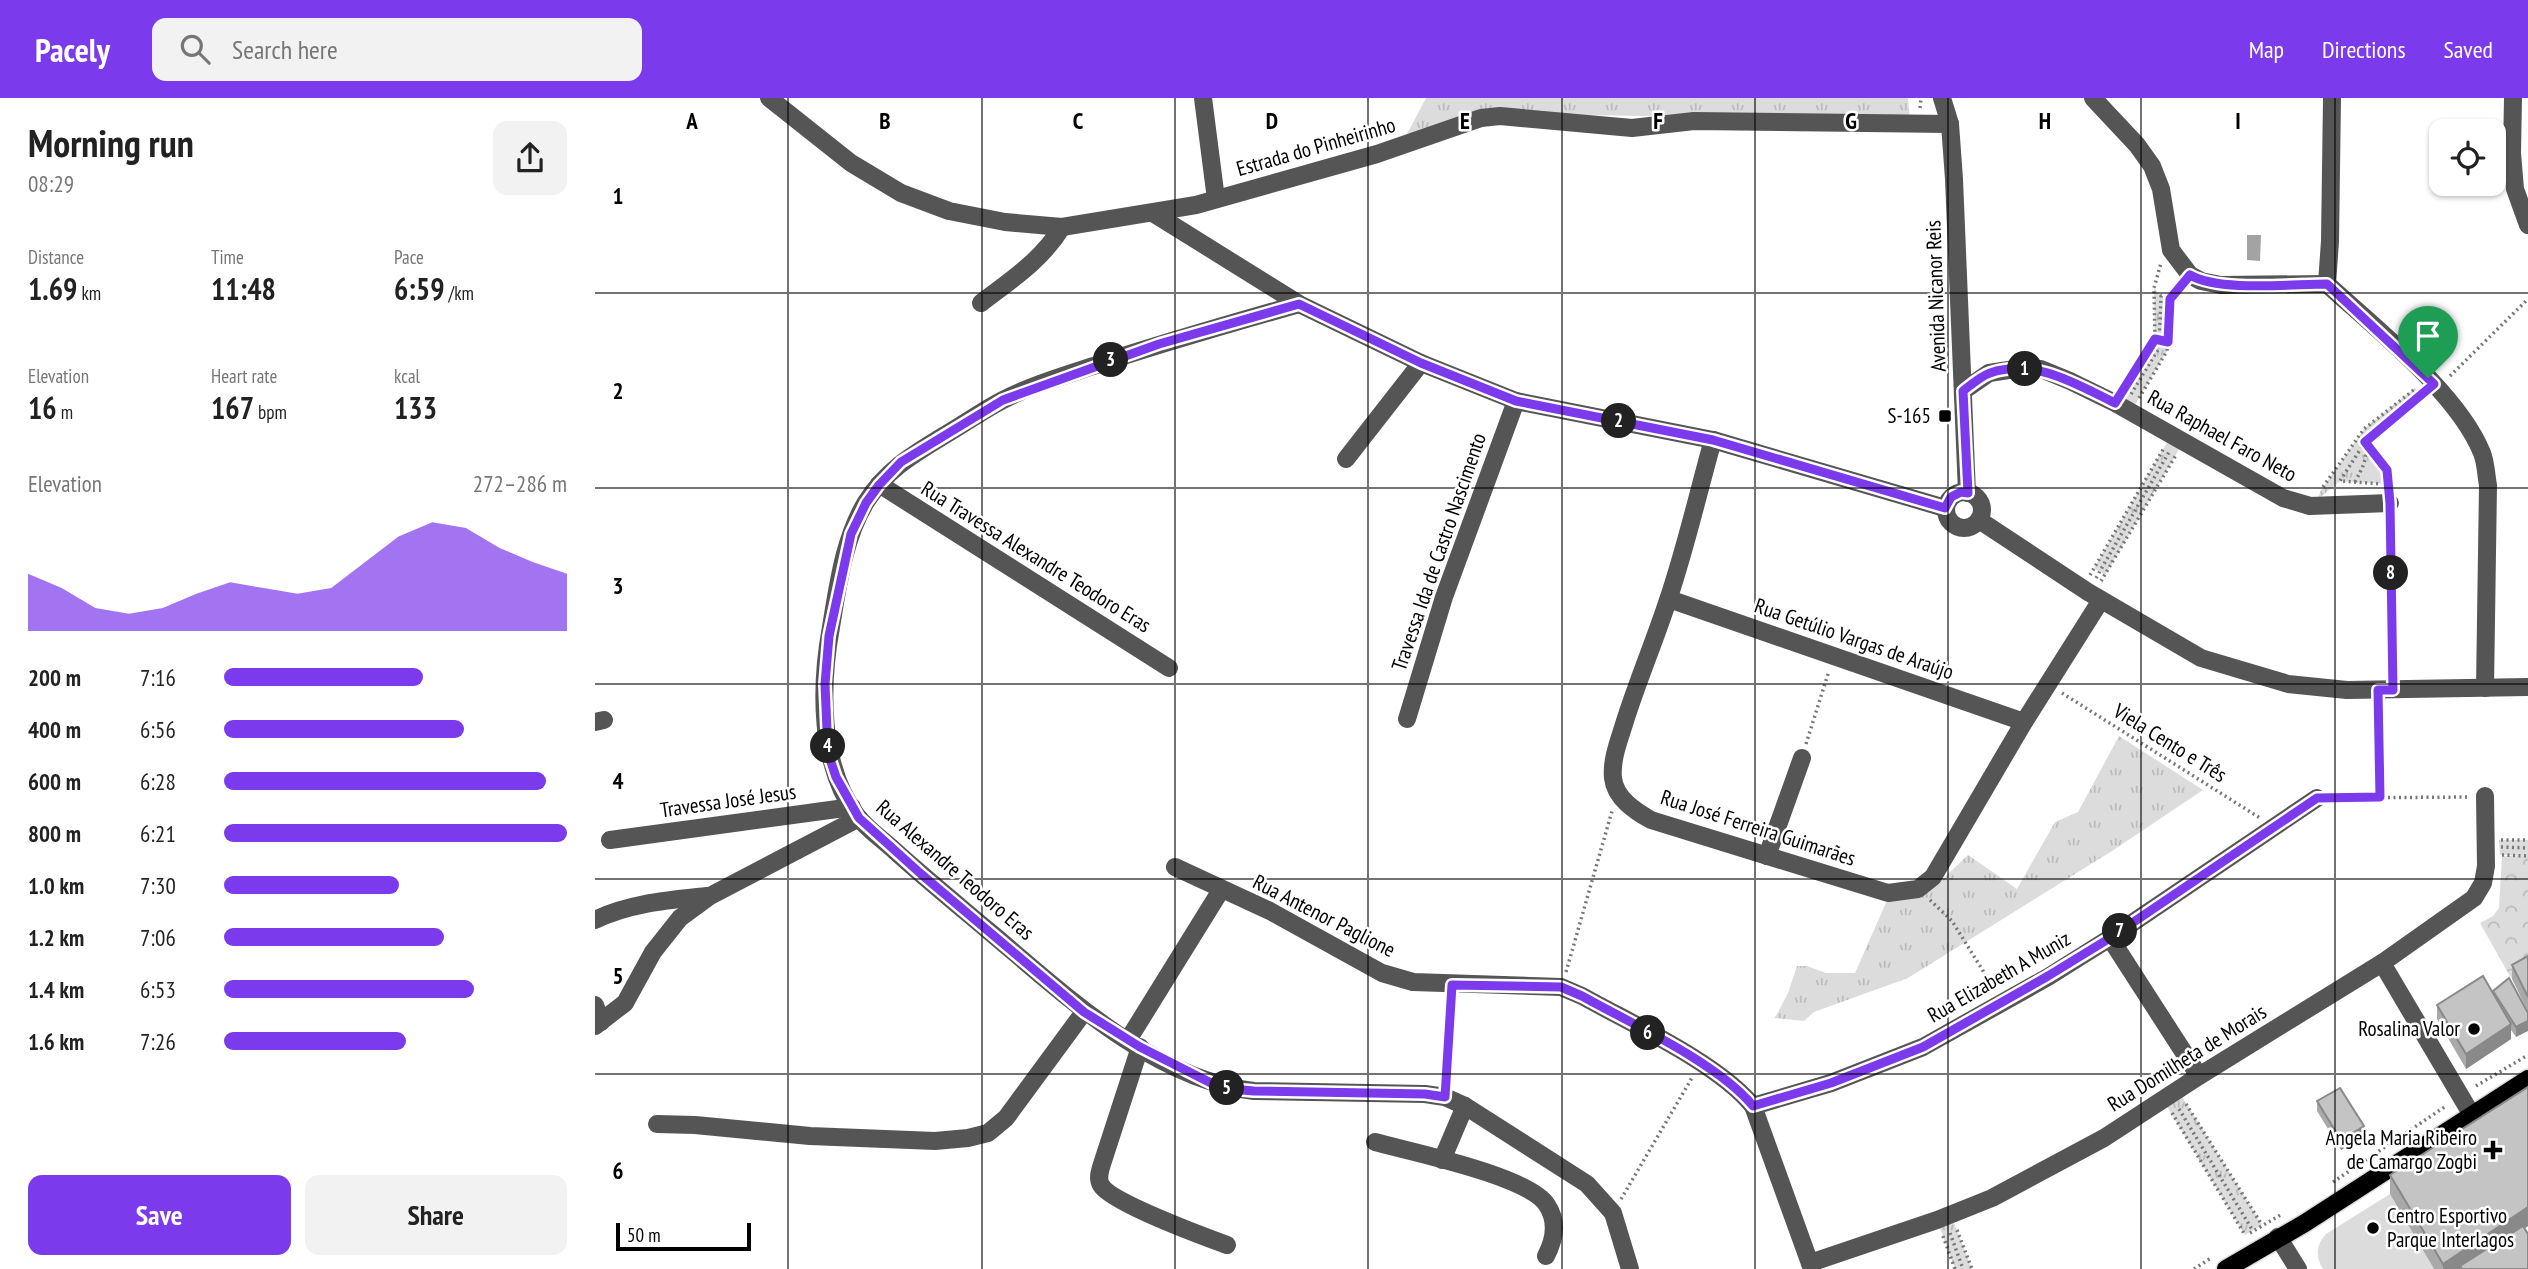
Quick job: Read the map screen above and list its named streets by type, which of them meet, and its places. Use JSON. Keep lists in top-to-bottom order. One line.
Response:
{"streets":{"street":["Estrada do Pinheirinho","Avenida Nicanor Reis","Rua Raphael Faro Neto","Travessa Ida de Castro Nascimento","Rua Travessa Alexandre Teodoro Eras","Rua Getúlio Vargas de Araújo","Travessa José Jesus","Rua José Ferreira Guimarães","Rua Alexandre Teodoro Eras","Rua Antenor Paglione","Rua Elizabeth A Muniz","Rua Domilheta de Morais"],"path":["Viela Cento e Três"]},"crossings":[["Estrada do Pinheirinho","Avenida Nicanor Reis"],["Avenida Nicanor Reis","Rua Raphael Faro Neto"],["Rua Travessa Alexandre Teodoro Eras","Rua Alexandre Teodoro Eras"],["Viela Cento e Três","Rua Elizabeth A Muniz"],["Travessa José Jesus","Rua Alexandre Teodoro Eras"],["Rua Antenor Paglione","Rua Elizabeth A Muniz"],["Rua Antenor Paglione","Rua Domilheta de Morais"]],"places":{"transit":["S-165"],"other":["Rosalina Valor","Centro Esportivo Parque Interlagos"],"health":["Angela Maria Ribeiro de Camargo Zogbi"]},"scale_bar":"50 m","page":{"header":"Pacely","search":"Search here","nav":["Map","Directions","Saved"],"heading":["Morning run","08:29"],"stats":[["Distance","1.69 km"],["Time","11:48"],["Pace","6:59 /km"],["Elevation","16 m"],["Heart rate","167 bpm"],["kcal","133"]],"pins":["3","1","2","8","4","7","6","5"],"chart":["Elevation","272–286 m"],"list":[{"name":"200 m","note":"7:16"},{"name":"400 m","note":"6:56"},{"name":"600 m","note":"6:28"},{"name":"800 m","note":"6:21"},{"name":"1.0 km","note":"7:30"},{"name":"1.2 km","note":"7:06"},{"name":"1.4 km","note":"6:53"},{"name":"1.6 km","note":"7:26"}],"buttons":["Save","Share"],"scale":"50 m"},"grid":{"columns":["A","B","C","D","E","F","G","H","I"],"rows":["1","2","3","4","5","6"]}}
